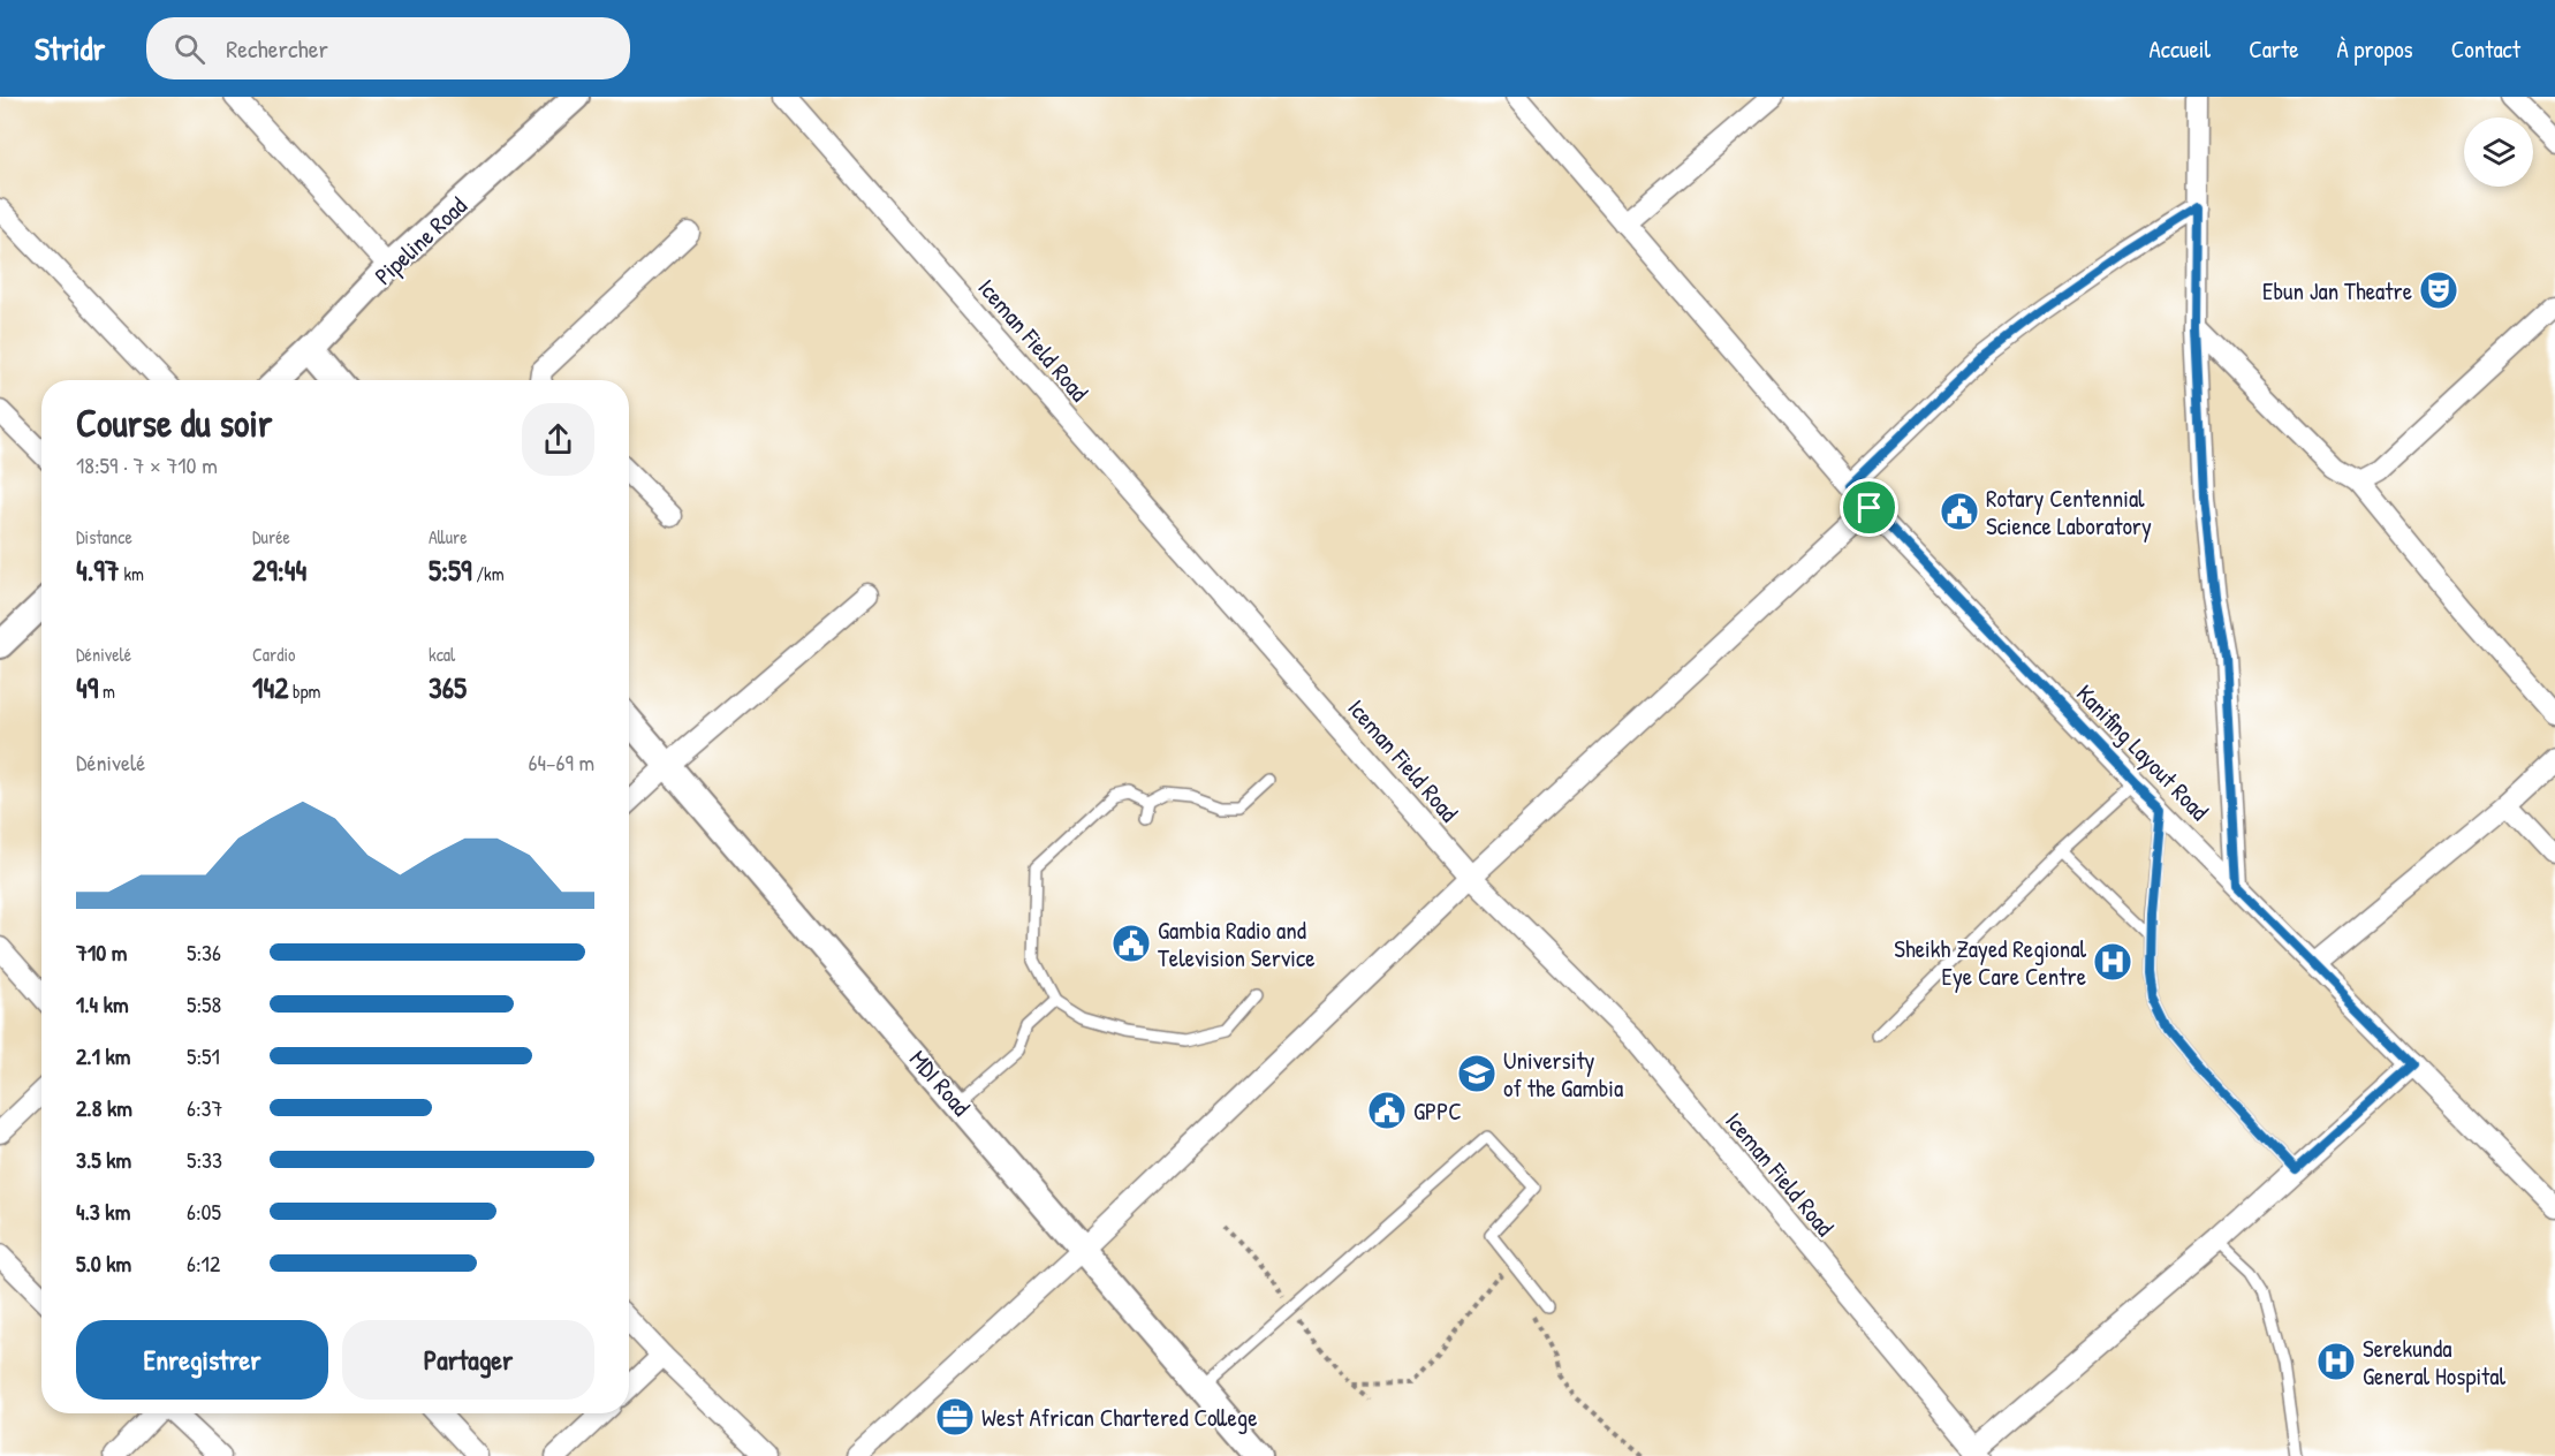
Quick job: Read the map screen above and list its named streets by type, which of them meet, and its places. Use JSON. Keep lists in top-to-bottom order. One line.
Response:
{"streets":{"street":["Pipeline Road","Iceman Field Road","Kanifing Layout Road","MDI Road"]},"places":{"theatre":["Ebun Jan Theatre"],"public building":["Rotary Centennial Science Laboratory","Gambia Radio and Television Service","GPPC"],"hospital":["Sheikh Zayed Regional Eye Care Centre","Serekunda General Hospital"],"school or university":["University of the Gambia"],"office":["West African Chartered College"]},"page":{"header":"Stridr","search":"Rechercher","nav":["Accueil","Carte","À propos","Contact"],"heading":["Course du soir","18:59 · 7 × 710 m"],"stats":[["Distance","4.97 km"],["Durée","29:44"],["Allure","5:59 /km"],["Dénivelé","49 m"],["Cardio","142 bpm"],["kcal","365"]],"chart":["Dénivelé","64–69 m"],"list":[{"name":"710 m","note":"5:36"},{"name":"1.4 km","note":"5:58"},{"name":"2.1 km","note":"5:51"},{"name":"2.8 km","note":"6:37"},{"name":"3.5 km","note":"5:33"},{"name":"4.3 km","note":"6:05"},{"name":"5.0 km","note":"6:12"}],"buttons":["Enregistrer","Partager"]}}
